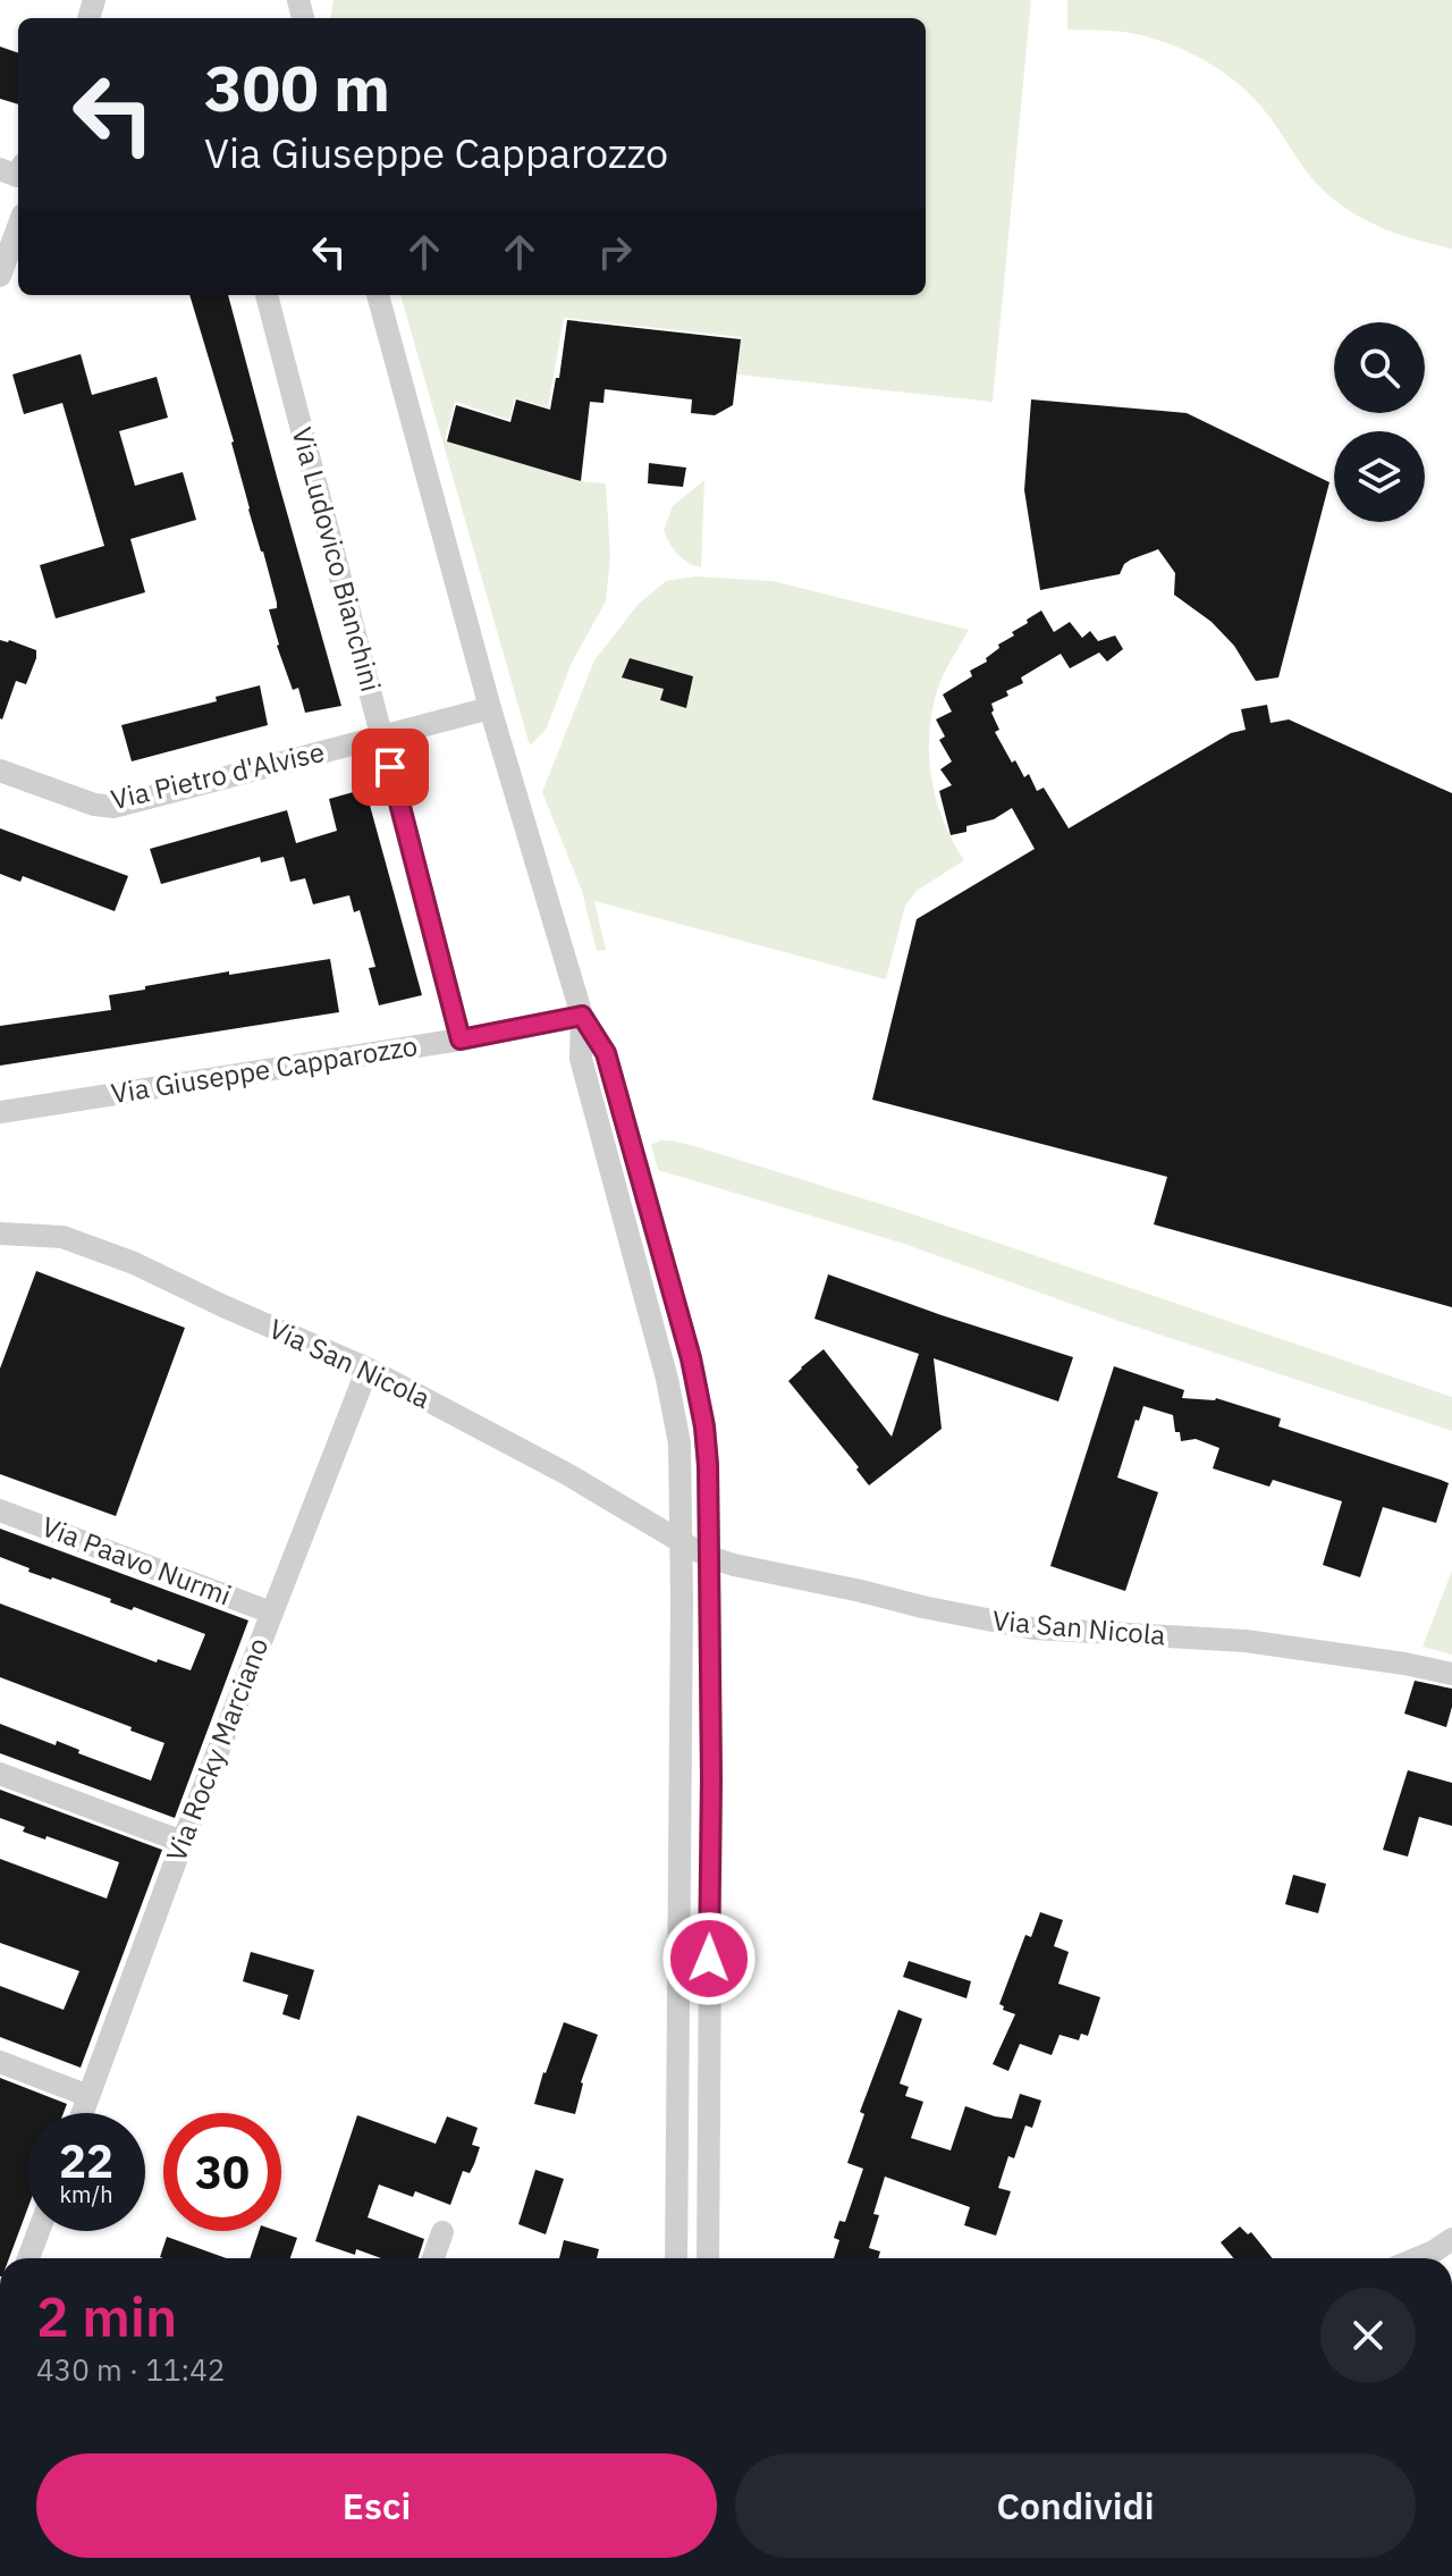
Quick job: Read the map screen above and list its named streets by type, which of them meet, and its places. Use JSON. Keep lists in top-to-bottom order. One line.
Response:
{"streets":{"street":["Via Ludovico Bianchini","Via Pietro d'Alvise","Via Giuseppe Capparozzo","Via San Nicola","Via Paavo Nurmi","Via Rocky Marciano"]},"crossings":[["Via Ludovico Bianchini","Via Pietro d'Alvise"],["Via Ludovico Bianchini","Via Giuseppe Capparozzo"],["Via San Nicola","Via Rocky Marciano"],["Via Paavo Nurmi","Via Rocky Marciano"]],"page":{"turn":["300 m","Via Giuseppe Capparozzo"],"speed":"22 km/h","limit":"30","heading":["2 min","430 m · 11:42"],"buttons":["Esci","Condividi"]}}
